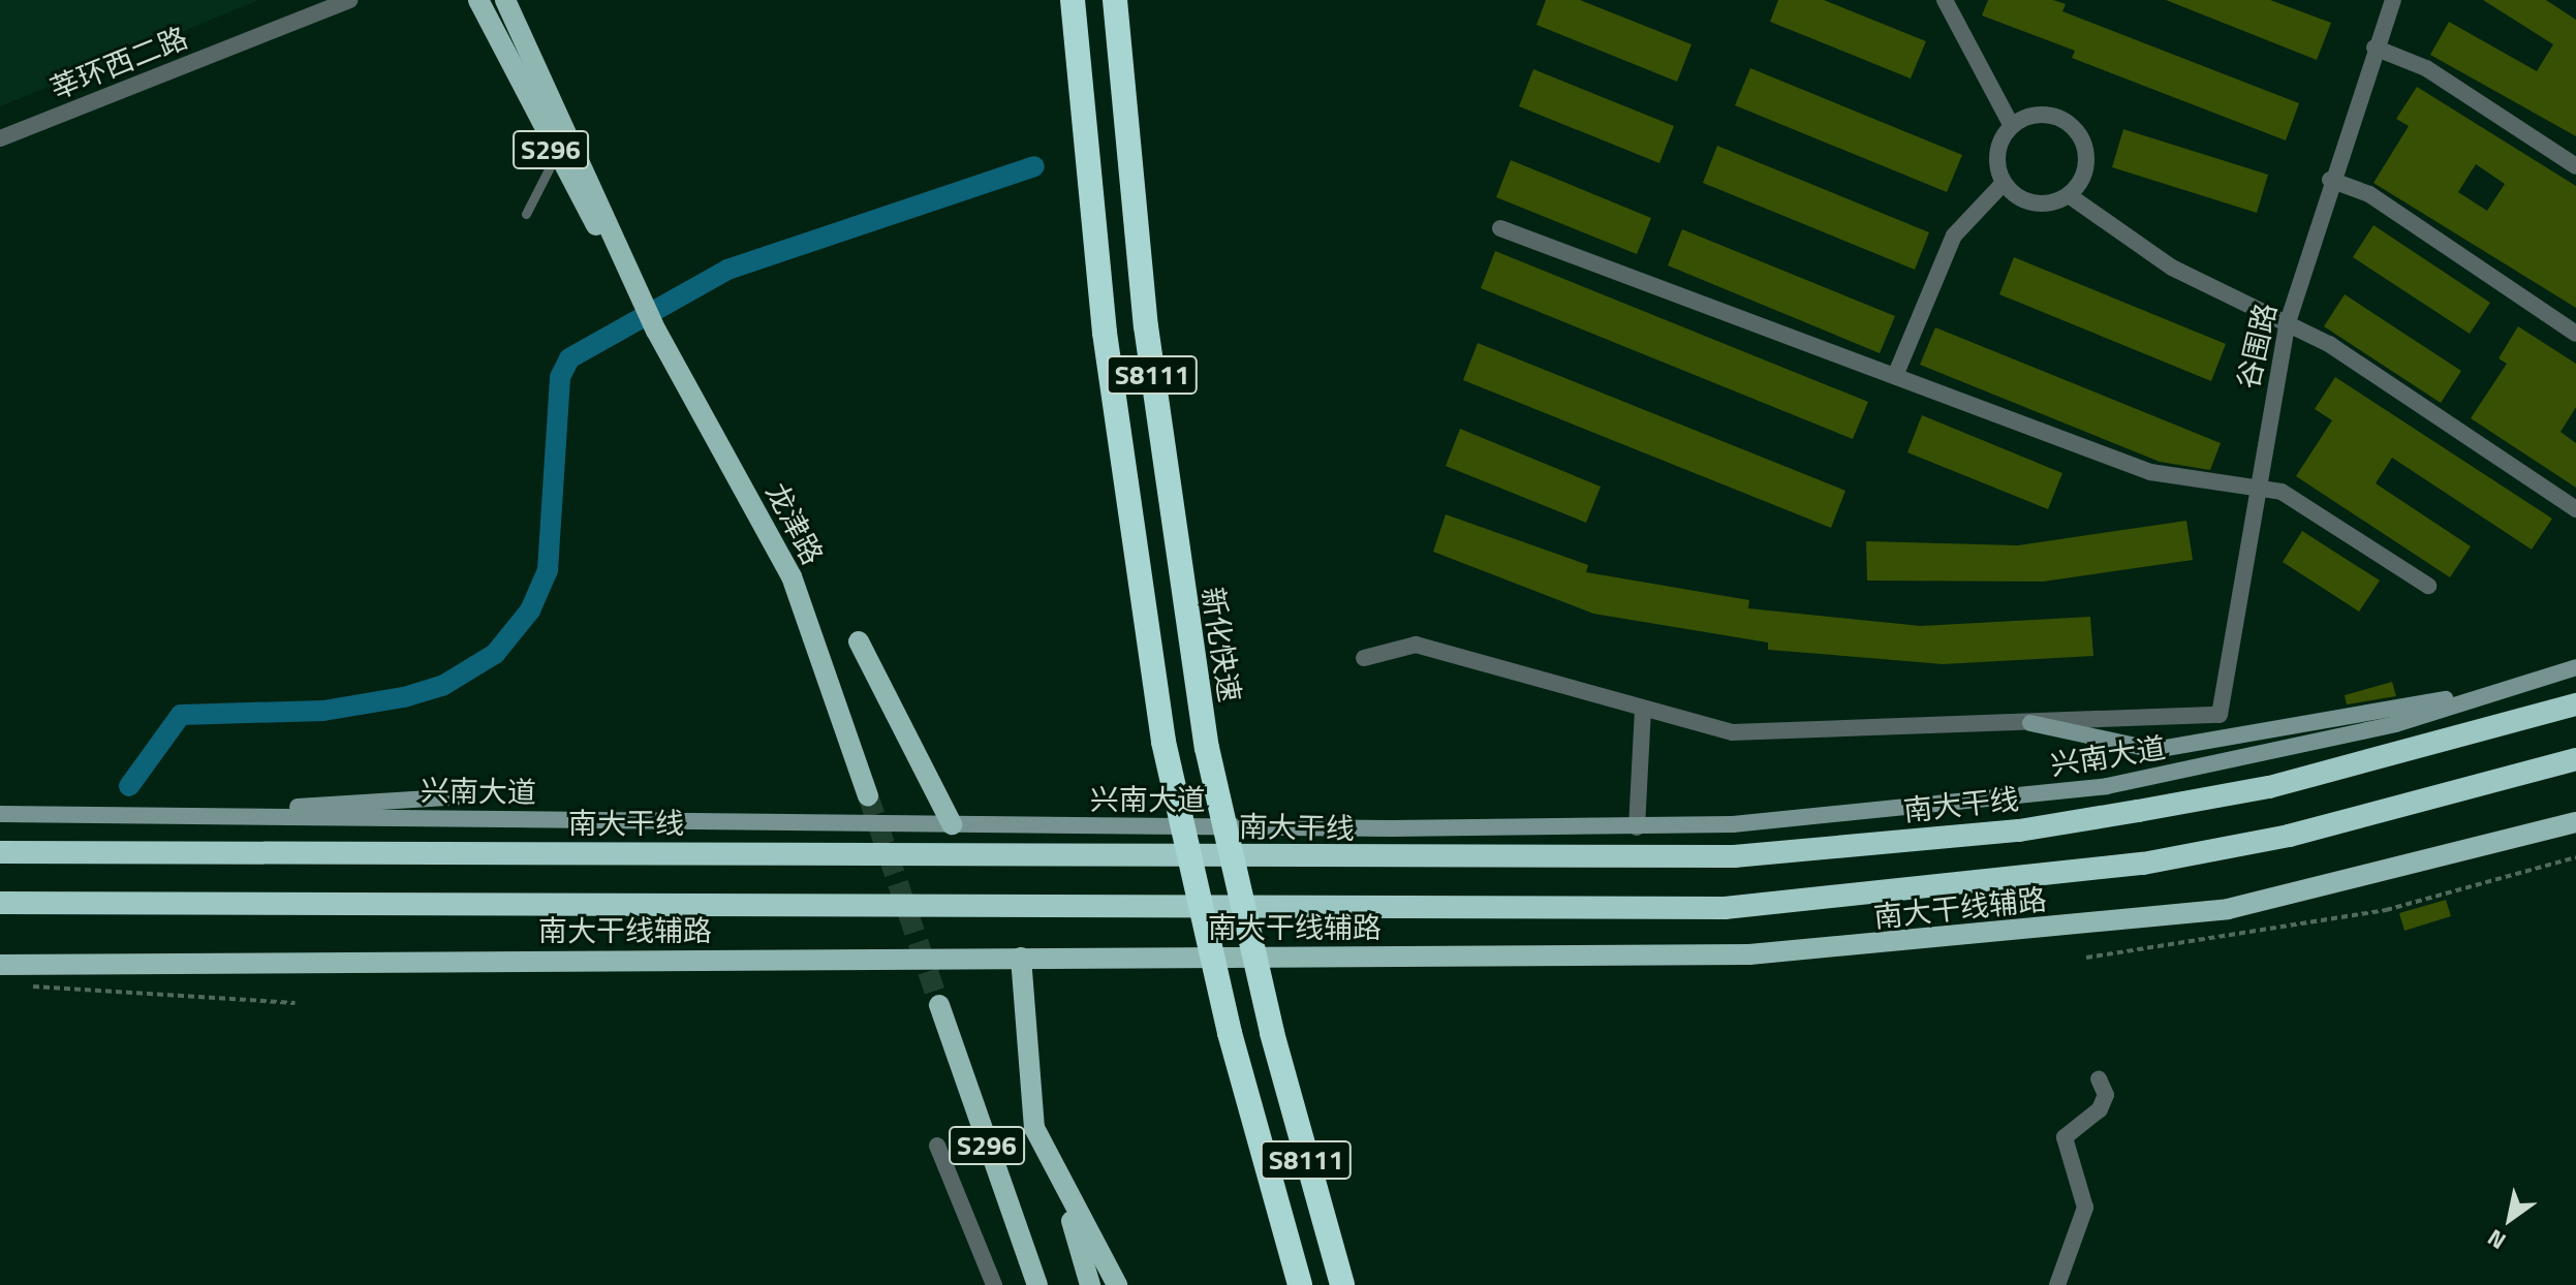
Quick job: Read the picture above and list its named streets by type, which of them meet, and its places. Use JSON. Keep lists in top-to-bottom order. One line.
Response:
{"streets":{"highway":["S8111","新化快速","南大干线"],"main road":["S296","龙津路","兴南大道","南大干线辅路"],"street":["莘环西二路","谷围路"]},"north":"bottom left"}
